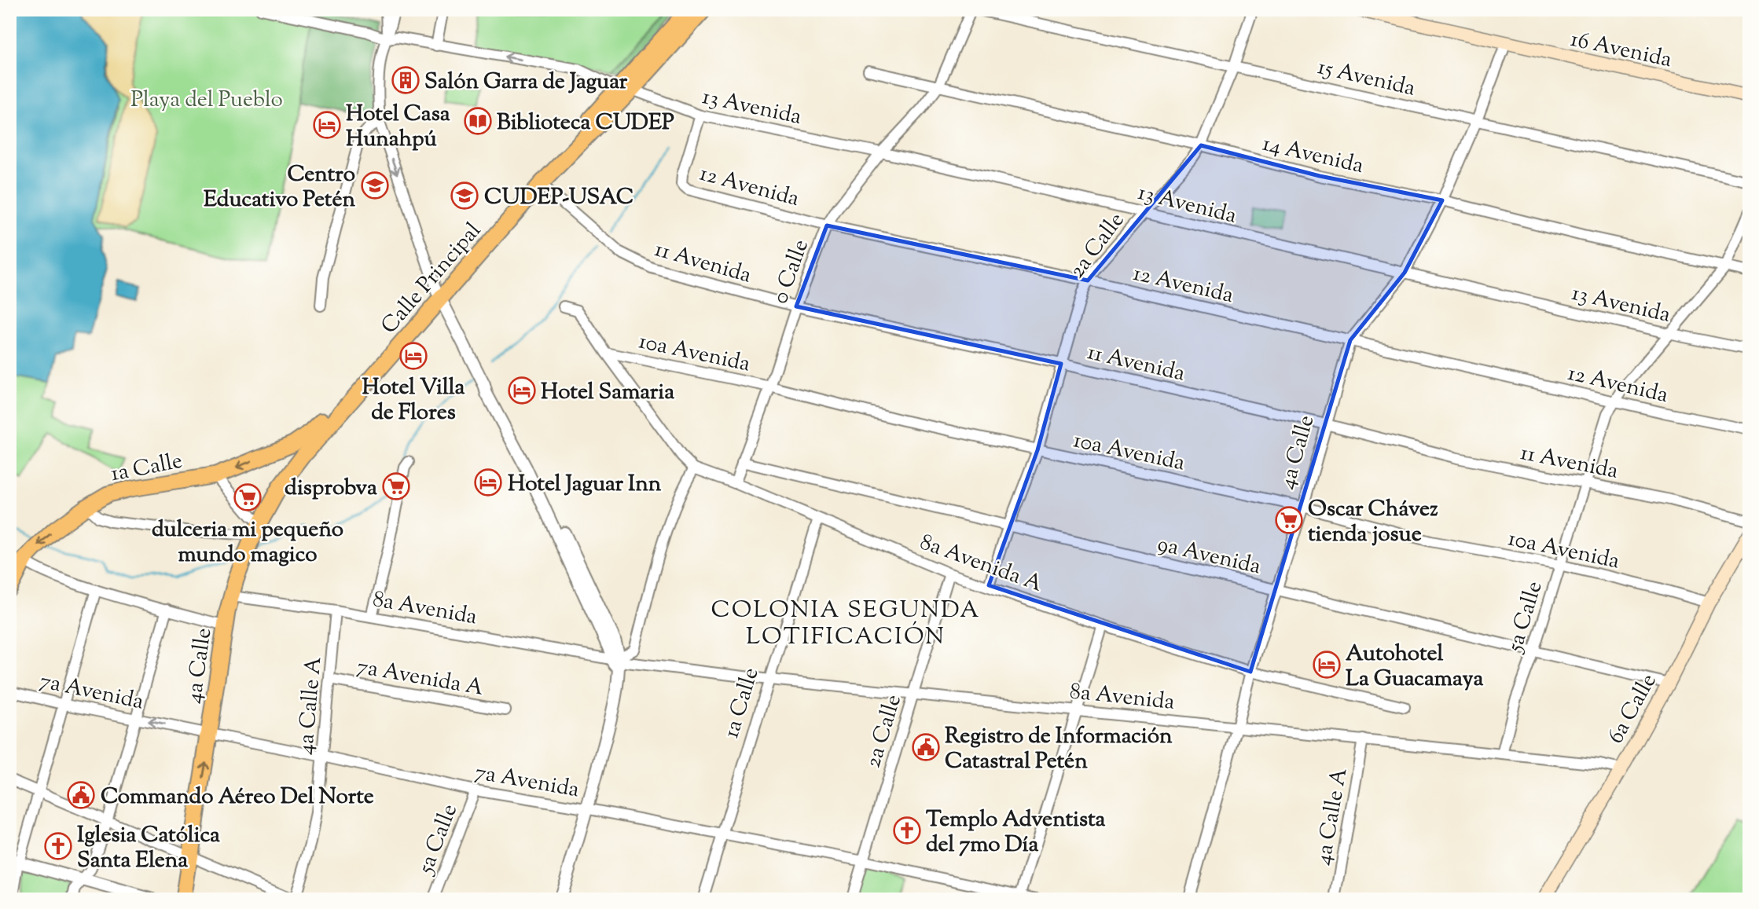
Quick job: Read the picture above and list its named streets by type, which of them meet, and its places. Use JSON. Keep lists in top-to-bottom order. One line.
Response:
{"streets":{"main road":["16 Avenida","Calle Principal","4a Calle","1a Calle","6a Calle"],"street":["15 Avenida","13 Avenida","14 Avenida","12 Avenida","2a Calle","11 Avenida","0 Calle","10a Avenida","9a Avenida","8a Avenida A","8a Avenida","5a Calle","7a Avenida A","7a Avenida","4a Calle A"]},"crossings":[["16 Avenida","4a Calle"],["15 Avenida","2a Calle"],["15 Avenida","0 Calle"],["15 Avenida","4a Calle"],["13 Avenida","12 Avenida"],["13 Avenida","2a Calle"],["13 Avenida","0 Calle"],["13 Avenida","Calle Principal"],["13 Avenida","4a Calle"],["13 Avenida","5a Calle"],["14 Avenida","2a Calle"],["14 Avenida","0 Calle"],["14 Avenida","4a Calle"],["14 Avenida","5a Calle"],["12 Avenida","2a Calle"],["12 Avenida","0 Calle"],["12 Avenida","4a Calle"],["12 Avenida","5a Calle"],["2a Calle","11 Avenida"],["2a Calle","10a Avenida"],["2a Calle","9a Avenida"],["2a Calle","8a Avenida A"],["2a Calle","8a Avenida"],["2a Calle","7a Avenida"],["11 Avenida","0 Calle"],["11 Avenida","Calle Principal"],["11 Avenida","4a Calle"],["11 Avenida","5a Calle"],["0 Calle","10a Avenida"],["0 Calle","9a Avenida"],["0 Calle","8a Avenida A"],["Calle Principal","4a Calle"],["Calle Principal","1a Calle"],["10a Avenida","4a Calle"],["10a Avenida","8a Avenida A"],["10a Avenida","5a Calle"],["10a Avenida","6a Calle"],["4a Calle","1a Calle"],["4a Calle","9a Avenida"],["4a Calle","8a Avenida A"],["4a Calle","8a Avenida"],["4a Calle","7a Avenida"],["1a Calle","8a Avenida A"],["1a Calle","8a Avenida"],["1a Calle","7a Avenida"],["9a Avenida","5a Calle"],["9a Avenida","6a Calle"],["8a Avenida","5a Calle"],["8a Avenida","4a Calle A"],["8a Avenida","6a Calle"],["5a Calle","7a Avenida"],["7a Avenida A","4a Calle A"],["7a Avenida","4a Calle A"]],"districts":["COLONIA SEGUNDA LOTIFICACIÓN"],"parks":["Playa del Pueblo"],"places":{"building":["Salón Garra de Jaguar"],"library":["Biblioteca CUDEP"],"hotel":["Hotel Casa Hunahpú","Hotel Villa de Flores","Hotel Samaria","Hotel Jaguar Inn","Autohotel La Guacamaya"],"school or university":["Centro Educativo Petén","CUDEP-USAC"],"supermarket":["disprobva","dulceria mi pequeño mundo magico","Oscar Chávez tienda josue"],"public building":["Registro de Información Catastral Petén","Commando Aéreo Del Norte"],"church":["Templo Adventista del 7mo Día","Iglesia Católica Santa Elena"]}}
